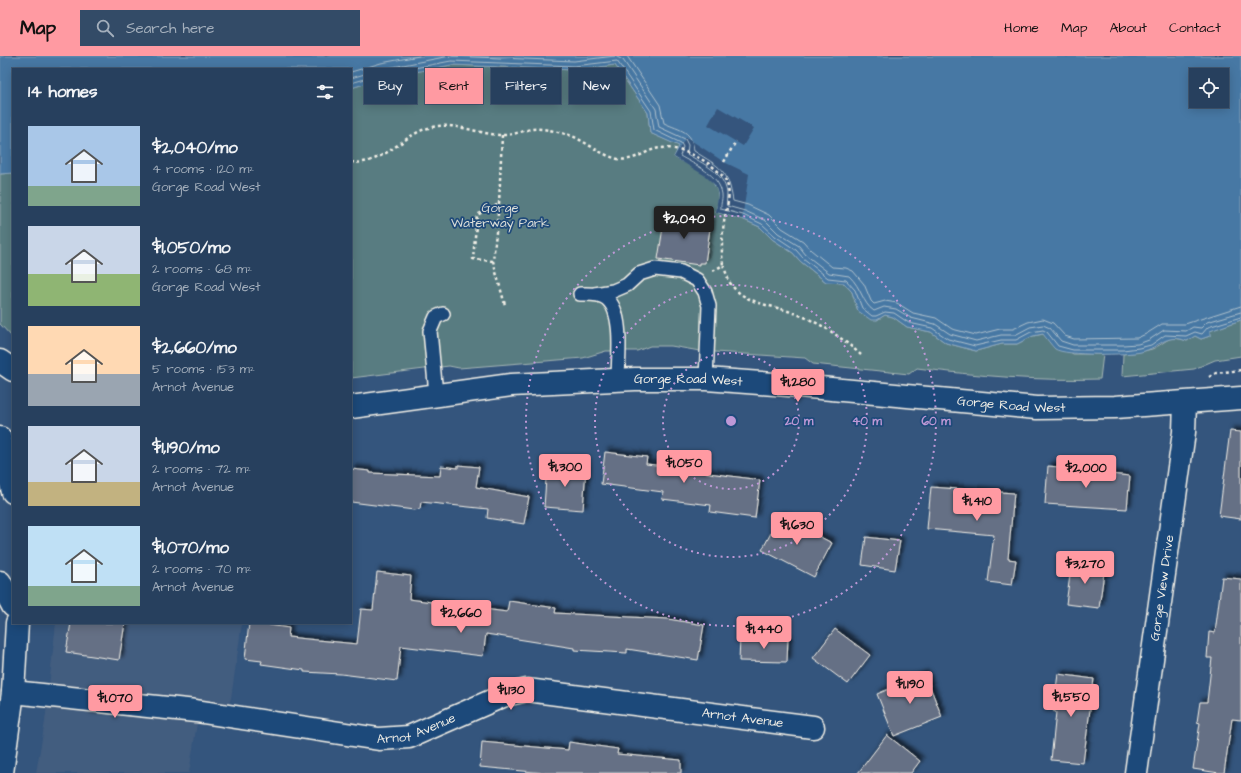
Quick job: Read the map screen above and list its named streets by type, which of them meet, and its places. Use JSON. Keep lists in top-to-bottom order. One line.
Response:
{"streets":{"street":["Gorge Road West","Gorge View Drive","Arnot Avenue"]},"crossings":[["Gorge Road West","Gorge View Drive"]],"parks":["Gorge Waterway Park"],"page":{"header":"Map","search":"Search here","nav":["Home","Map","About","Contact"],"chip":["Buy","Rent","Filters","New"],"heading":"14 homes","list":[{"name":"$2,040/mo","note":"4 rooms · 120 m² · Gorge Road West"},{"name":"$1,050/mo","note":"2 rooms · 68 m² · Gorge Road West"},{"name":"$2,660/mo","note":"5 rooms · 153 m² · Arnot Avenue"},{"name":"$1,190/mo","note":"2 rooms · 72 m² · Arnot Avenue"},{"name":"$1,070/mo","note":"2 rooms · 70 m² · Arnot Avenue"}],"price":["$2,040","$1,280","$1,050","$1,300","$2,000","$1,410","$1,630","$3,270","$2,660","$1,440","$1,190","$1,130","$1,550","$1,070"]},"rings":["20 m","40 m","60 m"]}
